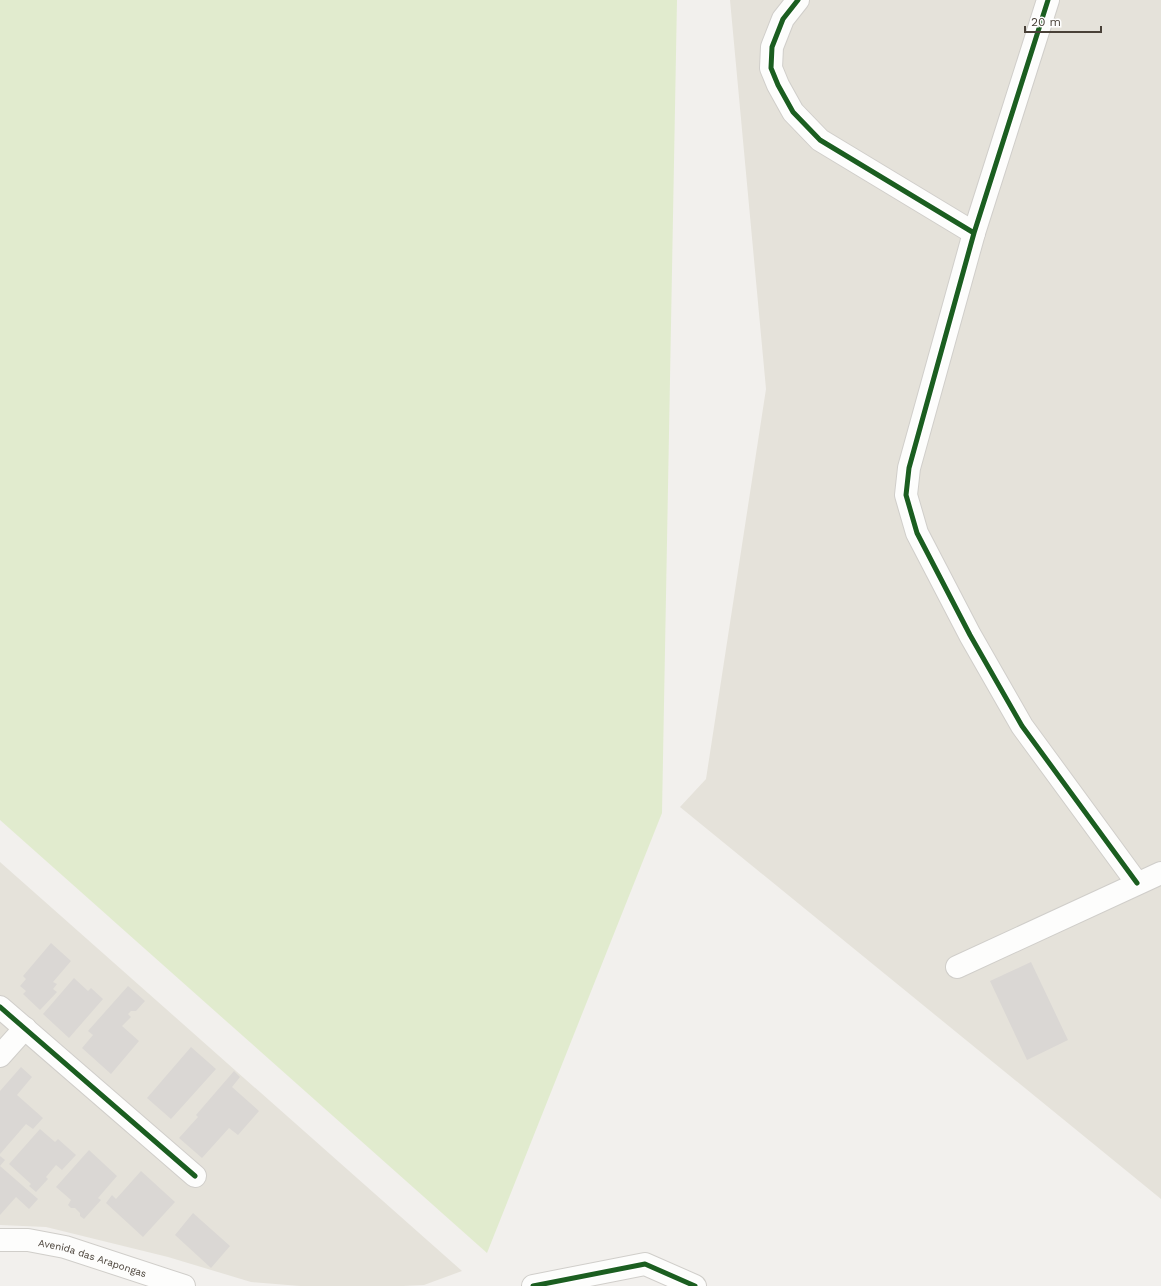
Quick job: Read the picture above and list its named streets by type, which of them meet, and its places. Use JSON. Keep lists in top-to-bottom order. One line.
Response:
{"streets":{"street":["Avenida das Arapongas"]},"scale_bar":"20 m"}
